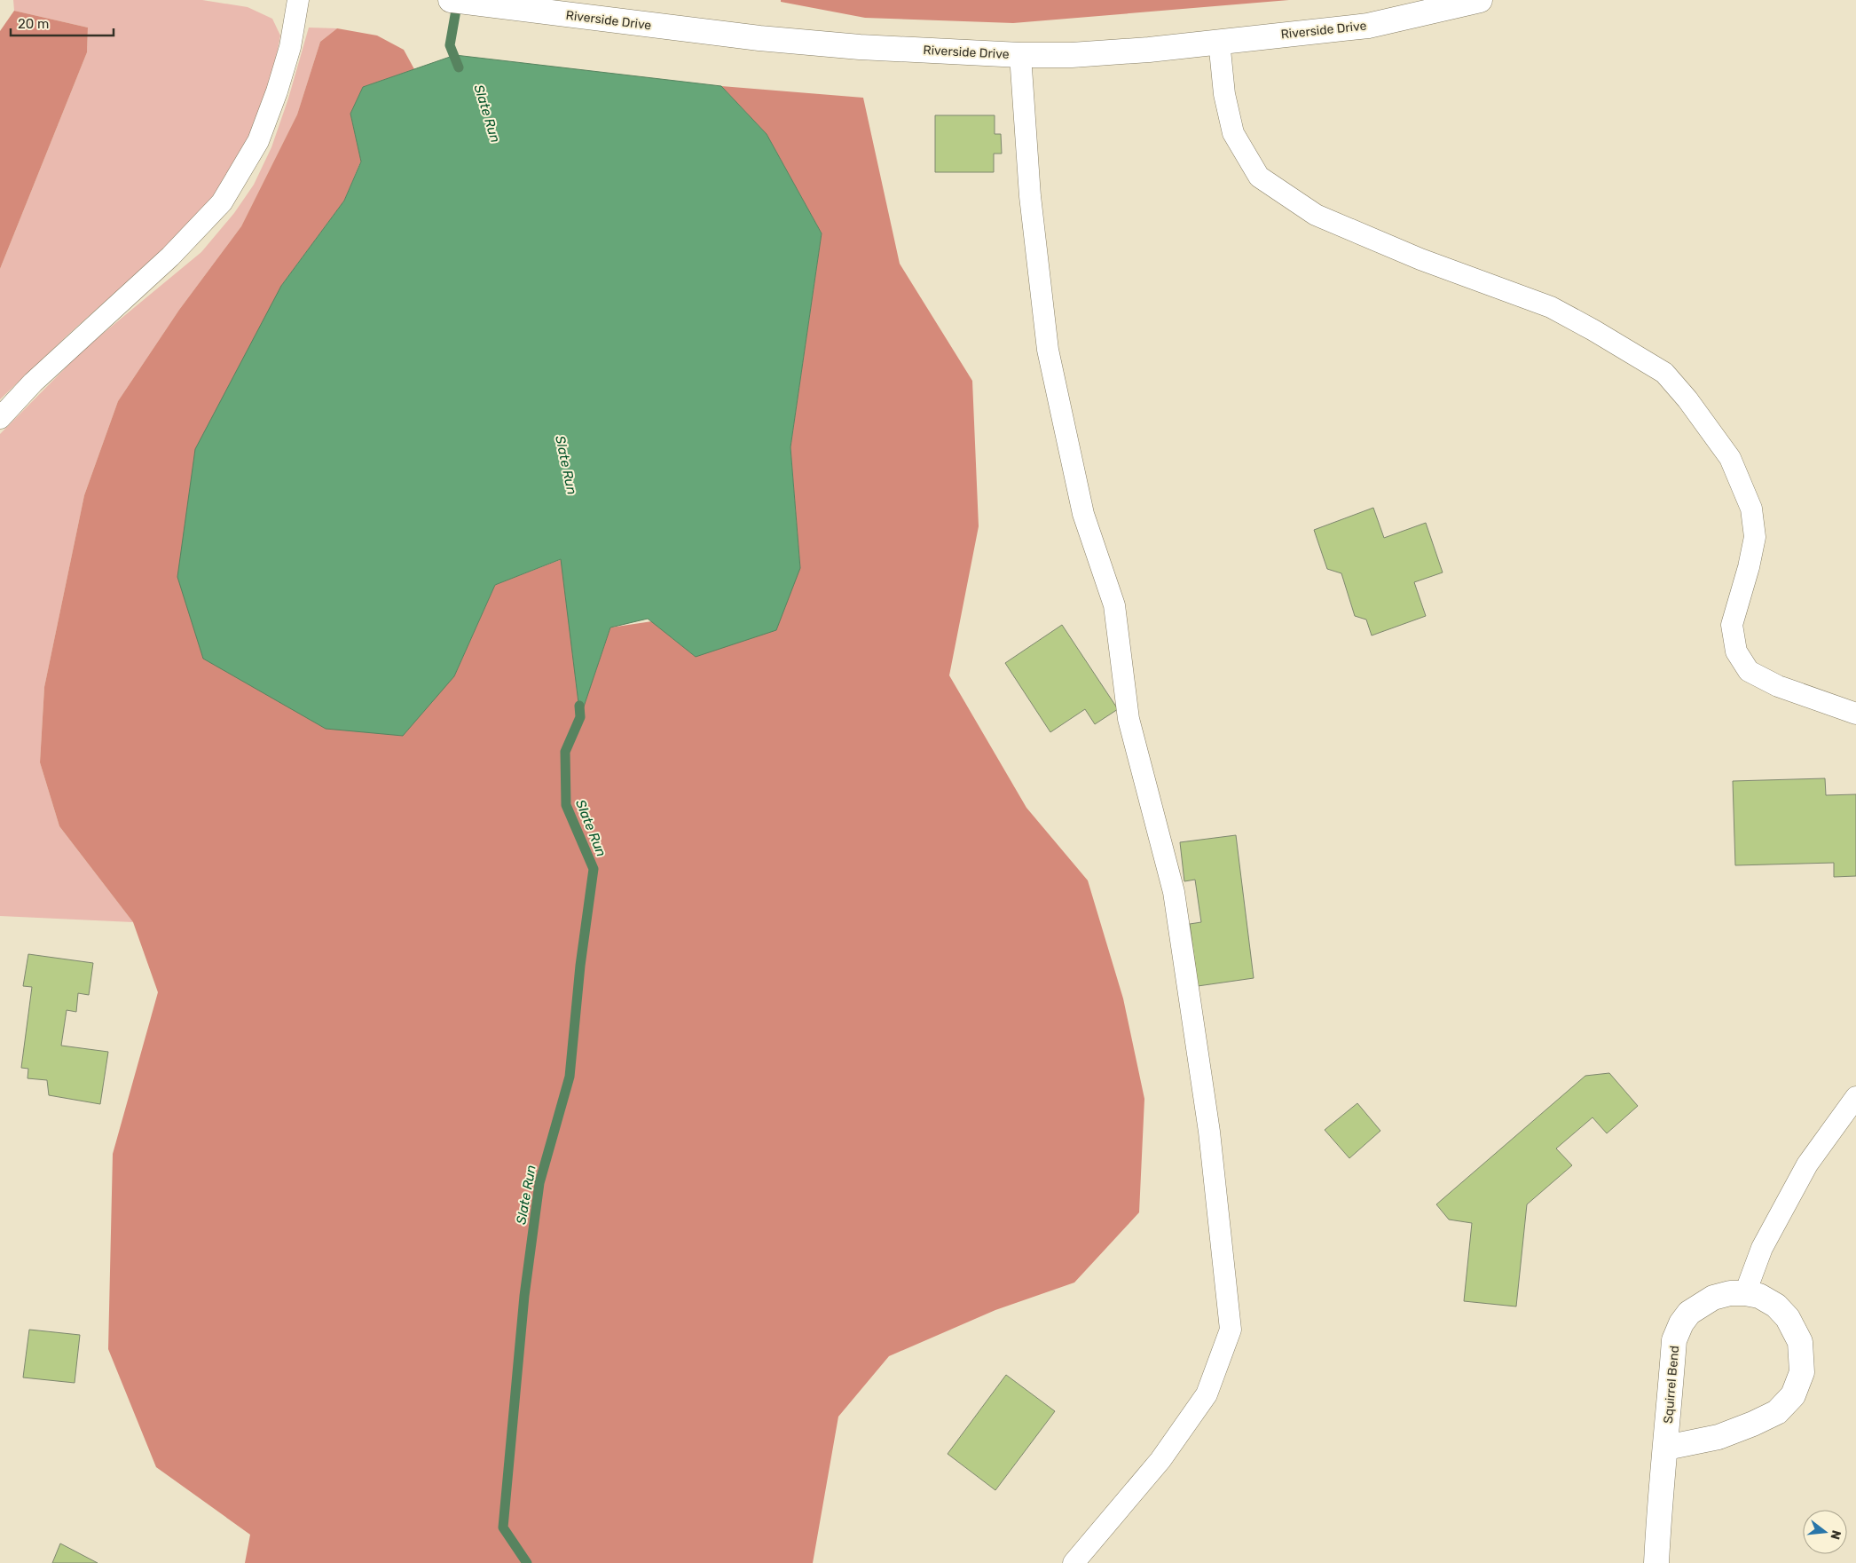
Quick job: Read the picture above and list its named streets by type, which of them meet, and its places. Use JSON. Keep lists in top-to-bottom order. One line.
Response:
{"streets":{"main road":["Riverside Drive","Squirrel Bend"]},"water":["Slate Run"],"scale_bar":"20 m","north":"right"}
